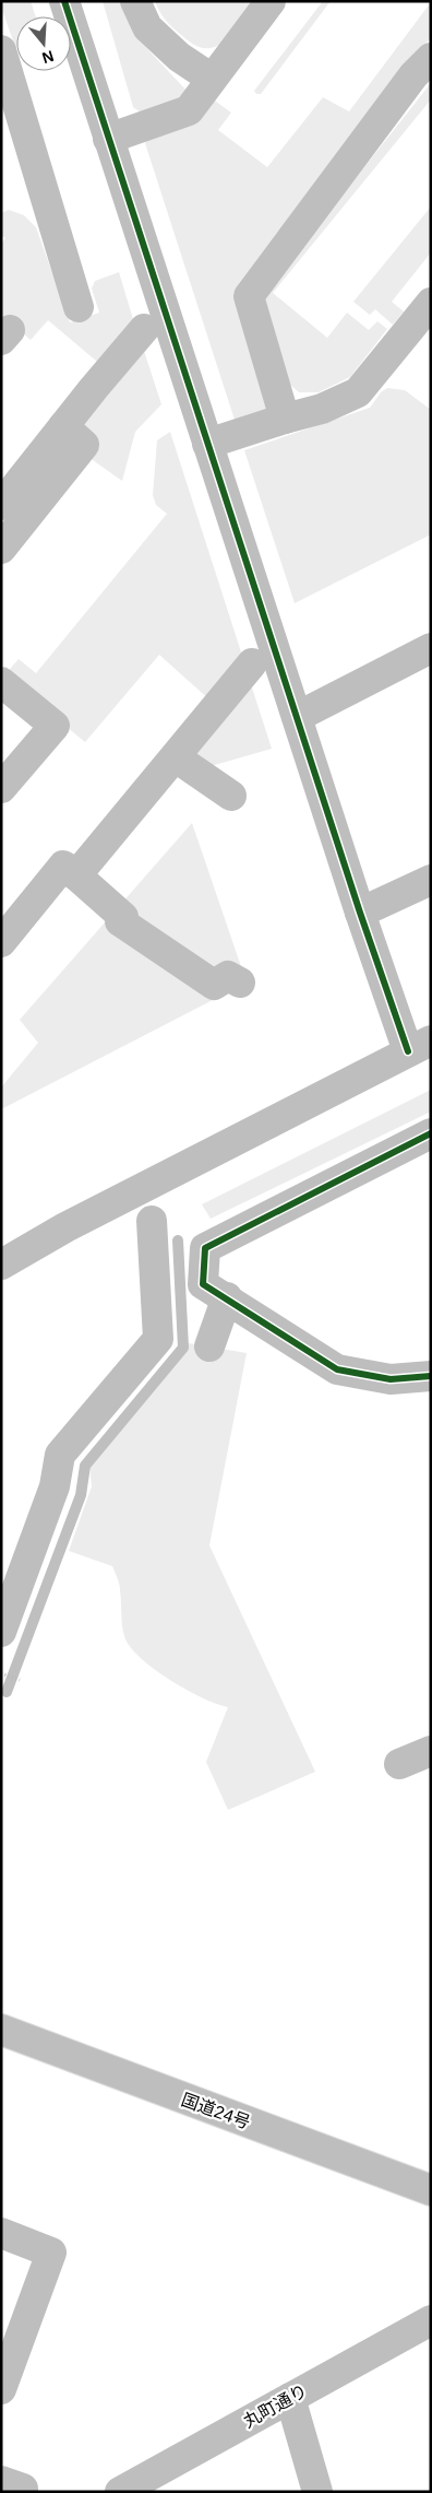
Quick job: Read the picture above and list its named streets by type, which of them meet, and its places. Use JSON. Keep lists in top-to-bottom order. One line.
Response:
{"streets":{"main road":["国道24号","丸町通り"]},"north":"bottom"}
